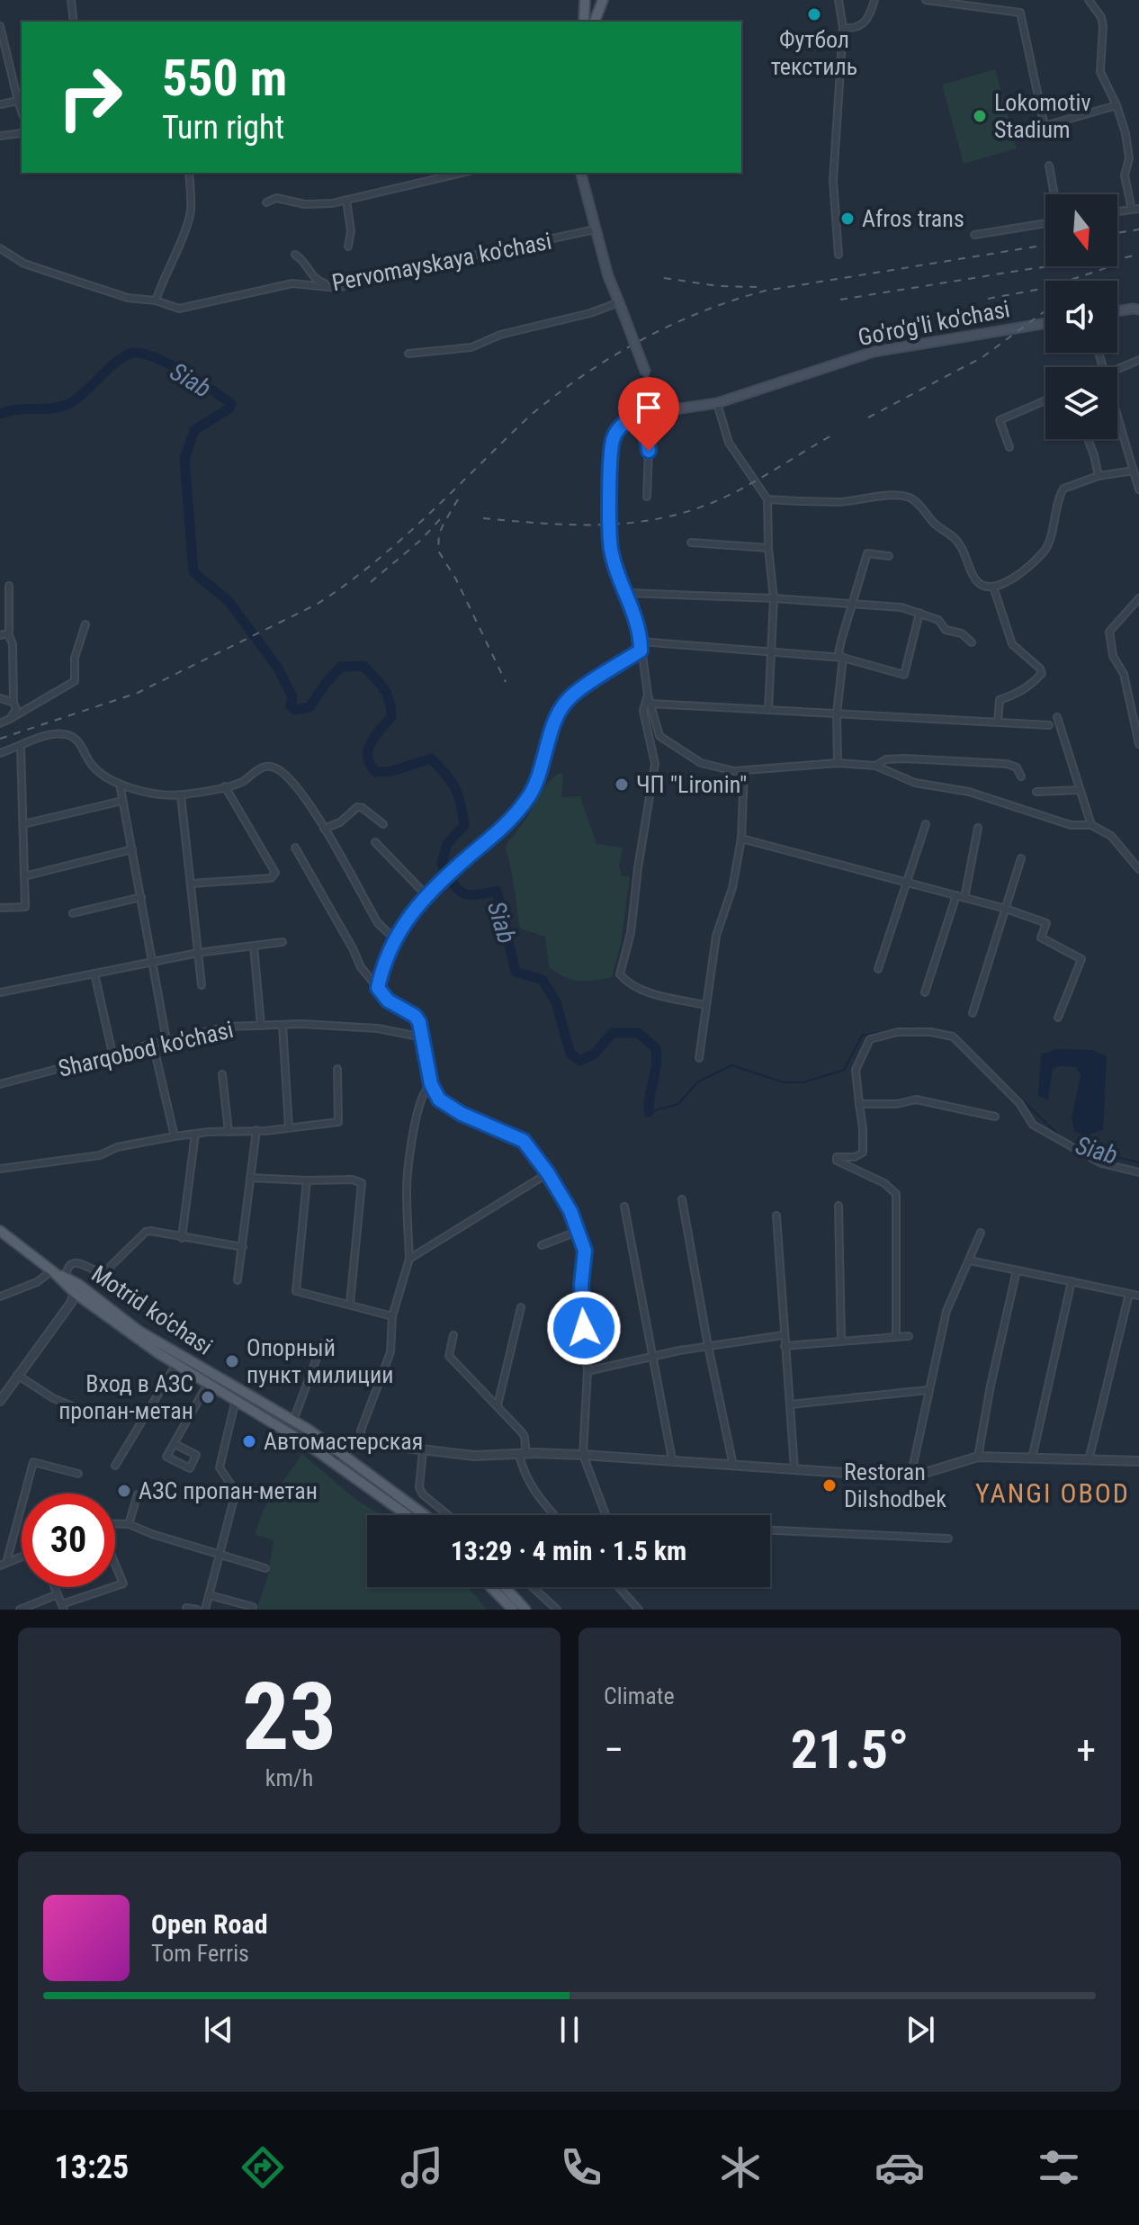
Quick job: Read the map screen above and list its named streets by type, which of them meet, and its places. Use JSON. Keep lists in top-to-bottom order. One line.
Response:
{"streets":{"main road":["Go'ro'g'li ko'chasi","Motrid ko'chasi"],"street":["Pervomayskaya ko'chasi","Sharqobod ko'chasi"]},"districts":["YANGI OBOD"],"water":["Siab"],"places":["Футбол текстиль","Lokomotiv Stadium","Afros trans","ЧП \"Lironin\"","Опорный пункт милиции","Вход в АЗС пропан-метан","Автомастерская","Restoran Dilshodbek","АЗС пропан-метан"],"north":"bottom","page":{"turn":["550 m","Turn right"],"limit":"30","trip":"13:29 · 4 min · 1.5 km","tile":[["23","km/h"],"Climate"],"heat":["−","21.5°","+"],"song":["Open Road","Tom Ferris"],"tabs":"13:25"}}
